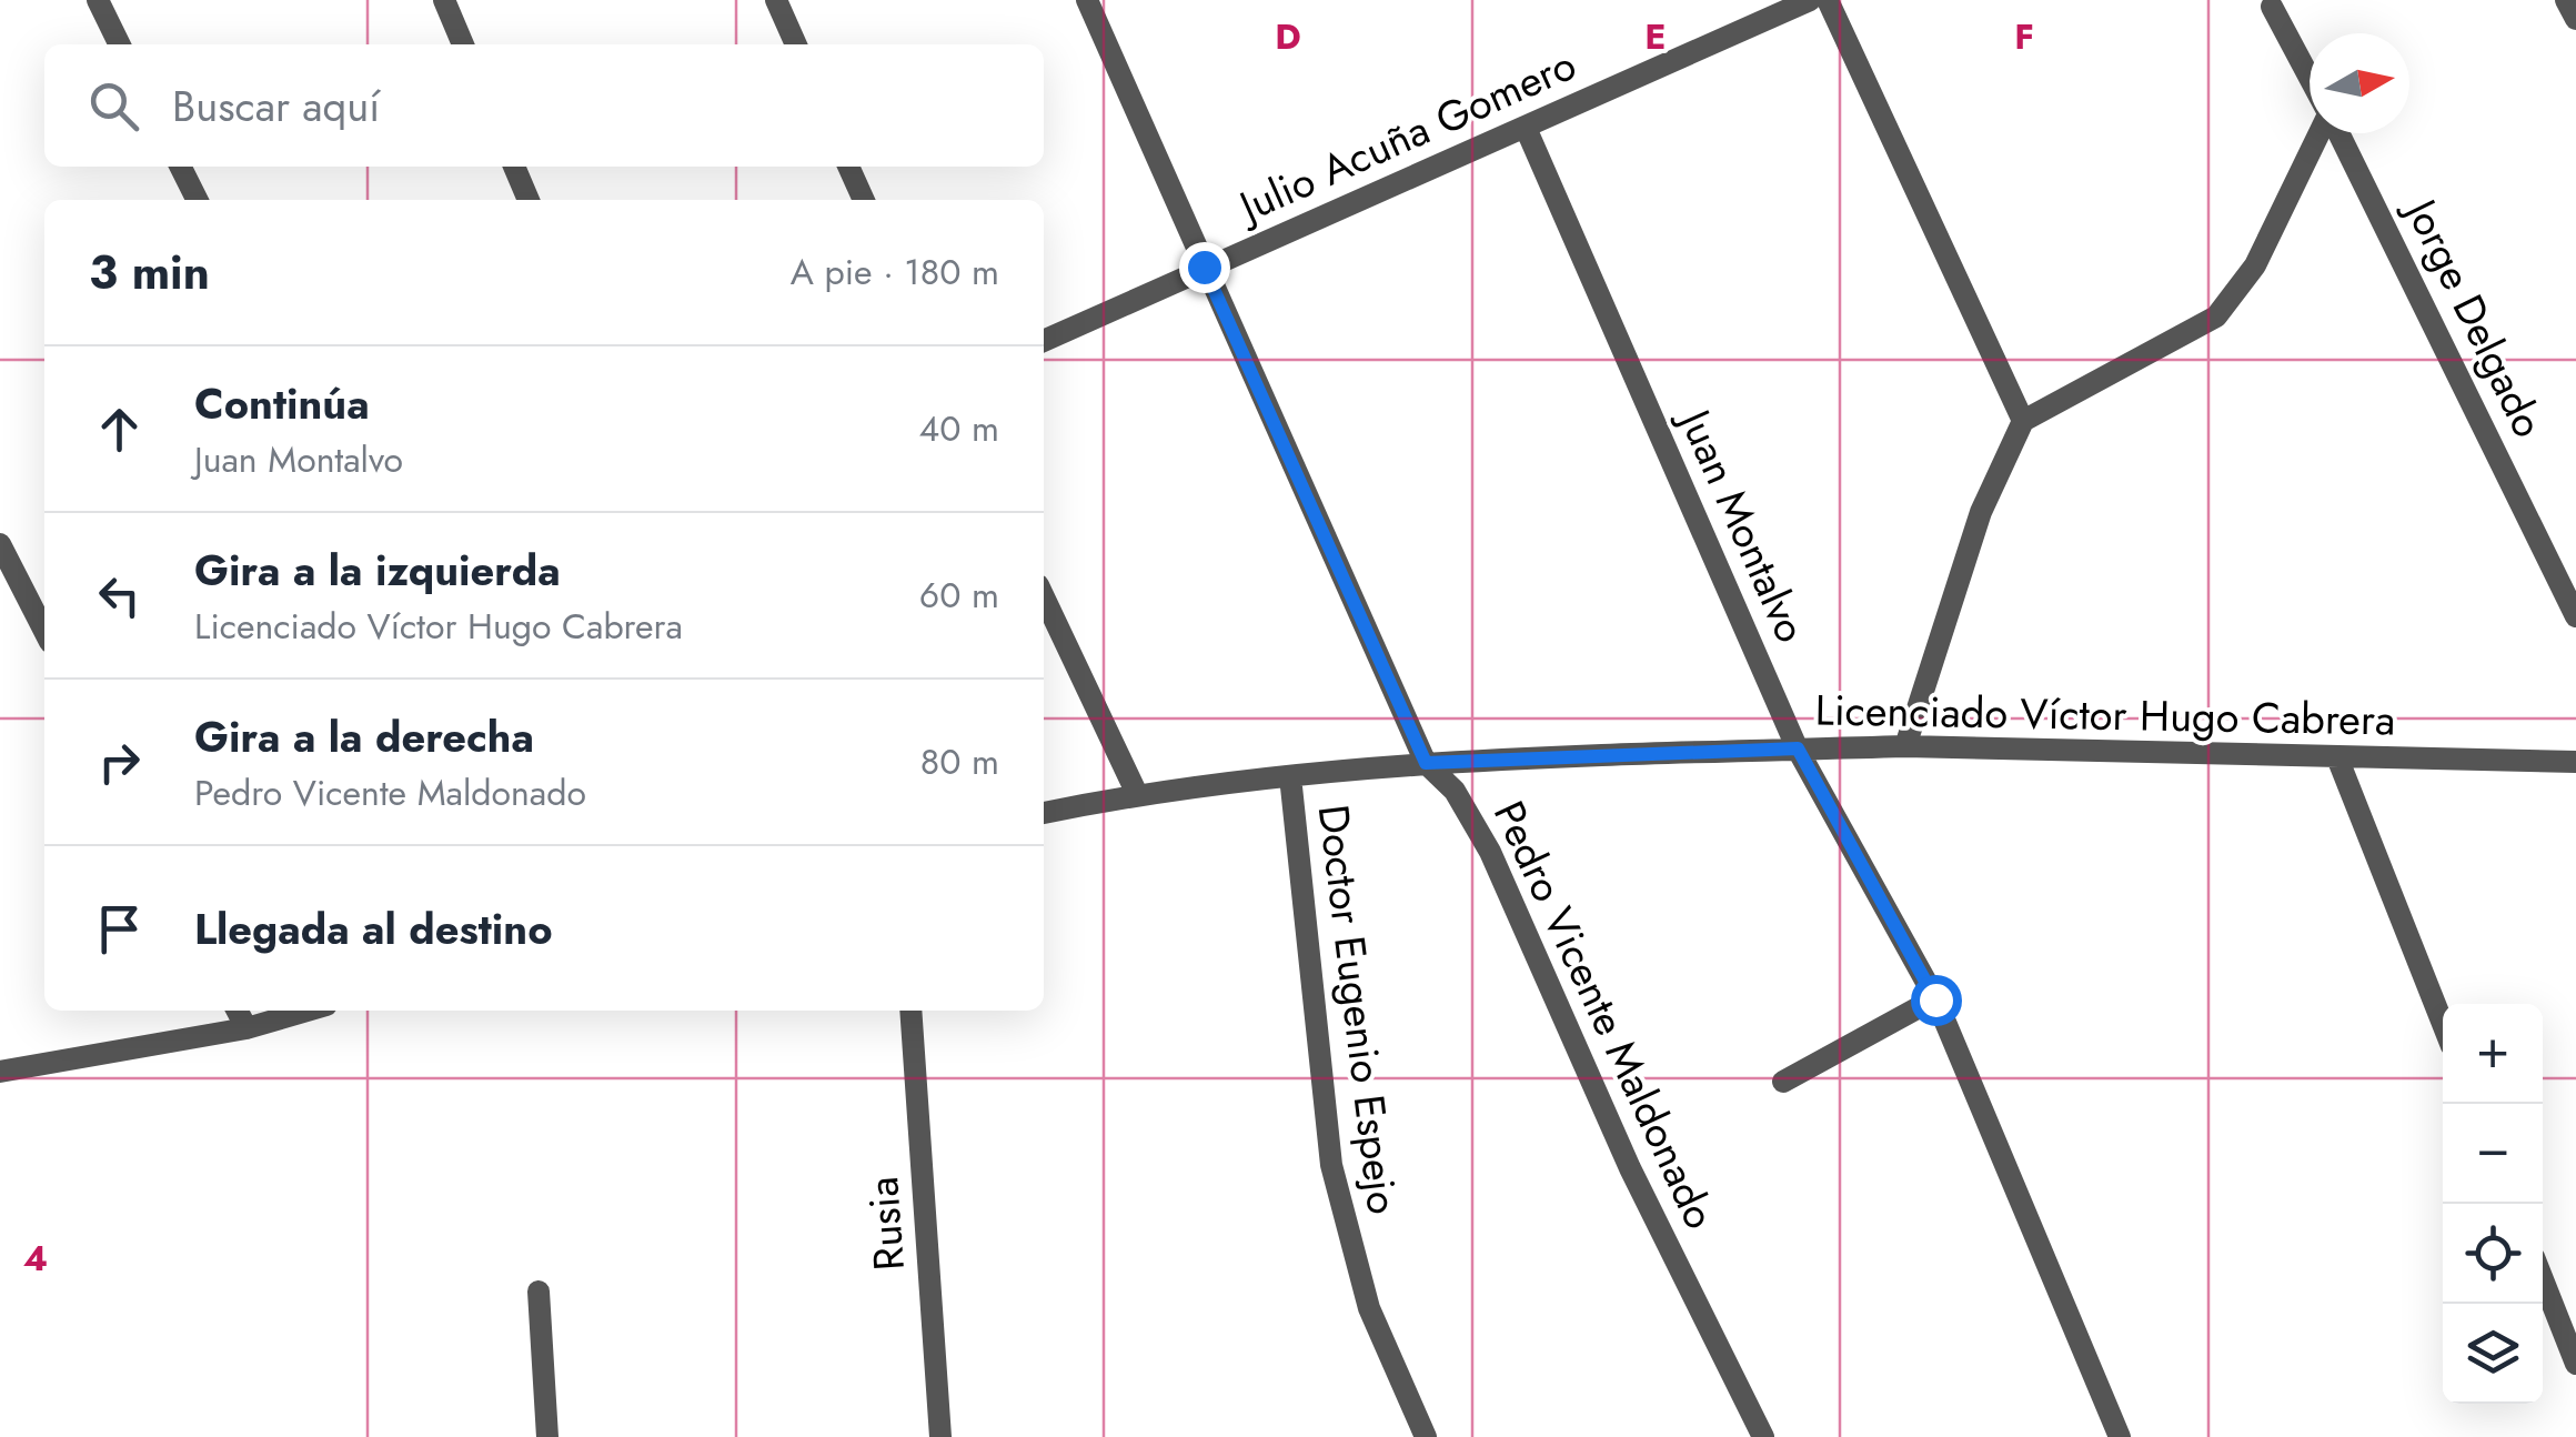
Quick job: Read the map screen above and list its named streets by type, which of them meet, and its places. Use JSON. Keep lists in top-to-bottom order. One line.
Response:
{"streets":{"street":["Julio Acuña Gomero","Jorge Delgado","Juan Montalvo","Licenciado Víctor Hugo Cabrera","Doctor Eugenio Espejo","Pedro Vicente Maldonado","Rusia"]},"crossings":[["Julio Acuña Gomero","Juan Montalvo"],["Julio Acuña Gomero","Pedro Vicente Maldonado"],["Juan Montalvo","Licenciado Víctor Hugo Cabrera"],["Licenciado Víctor Hugo Cabrera","Doctor Eugenio Espejo"],["Licenciado Víctor Hugo Cabrera","Pedro Vicente Maldonado"]],"north":"right","page":{"search":"Buscar aquí","heading":["3 min","A pie · 180 m"],"list":[["Continúa","Juan Montalvo","40 m"],["Gira a la izquierda","Licenciado Víctor Hugo Cabrera","60 m"],["Gira a la derecha","Pedro Vicente Maldonado","80 m"],"Llegada al destino"],"map_buttons":["+","−"]},"grid":{"columns":["D","E","F"],"rows":["4"]}}
